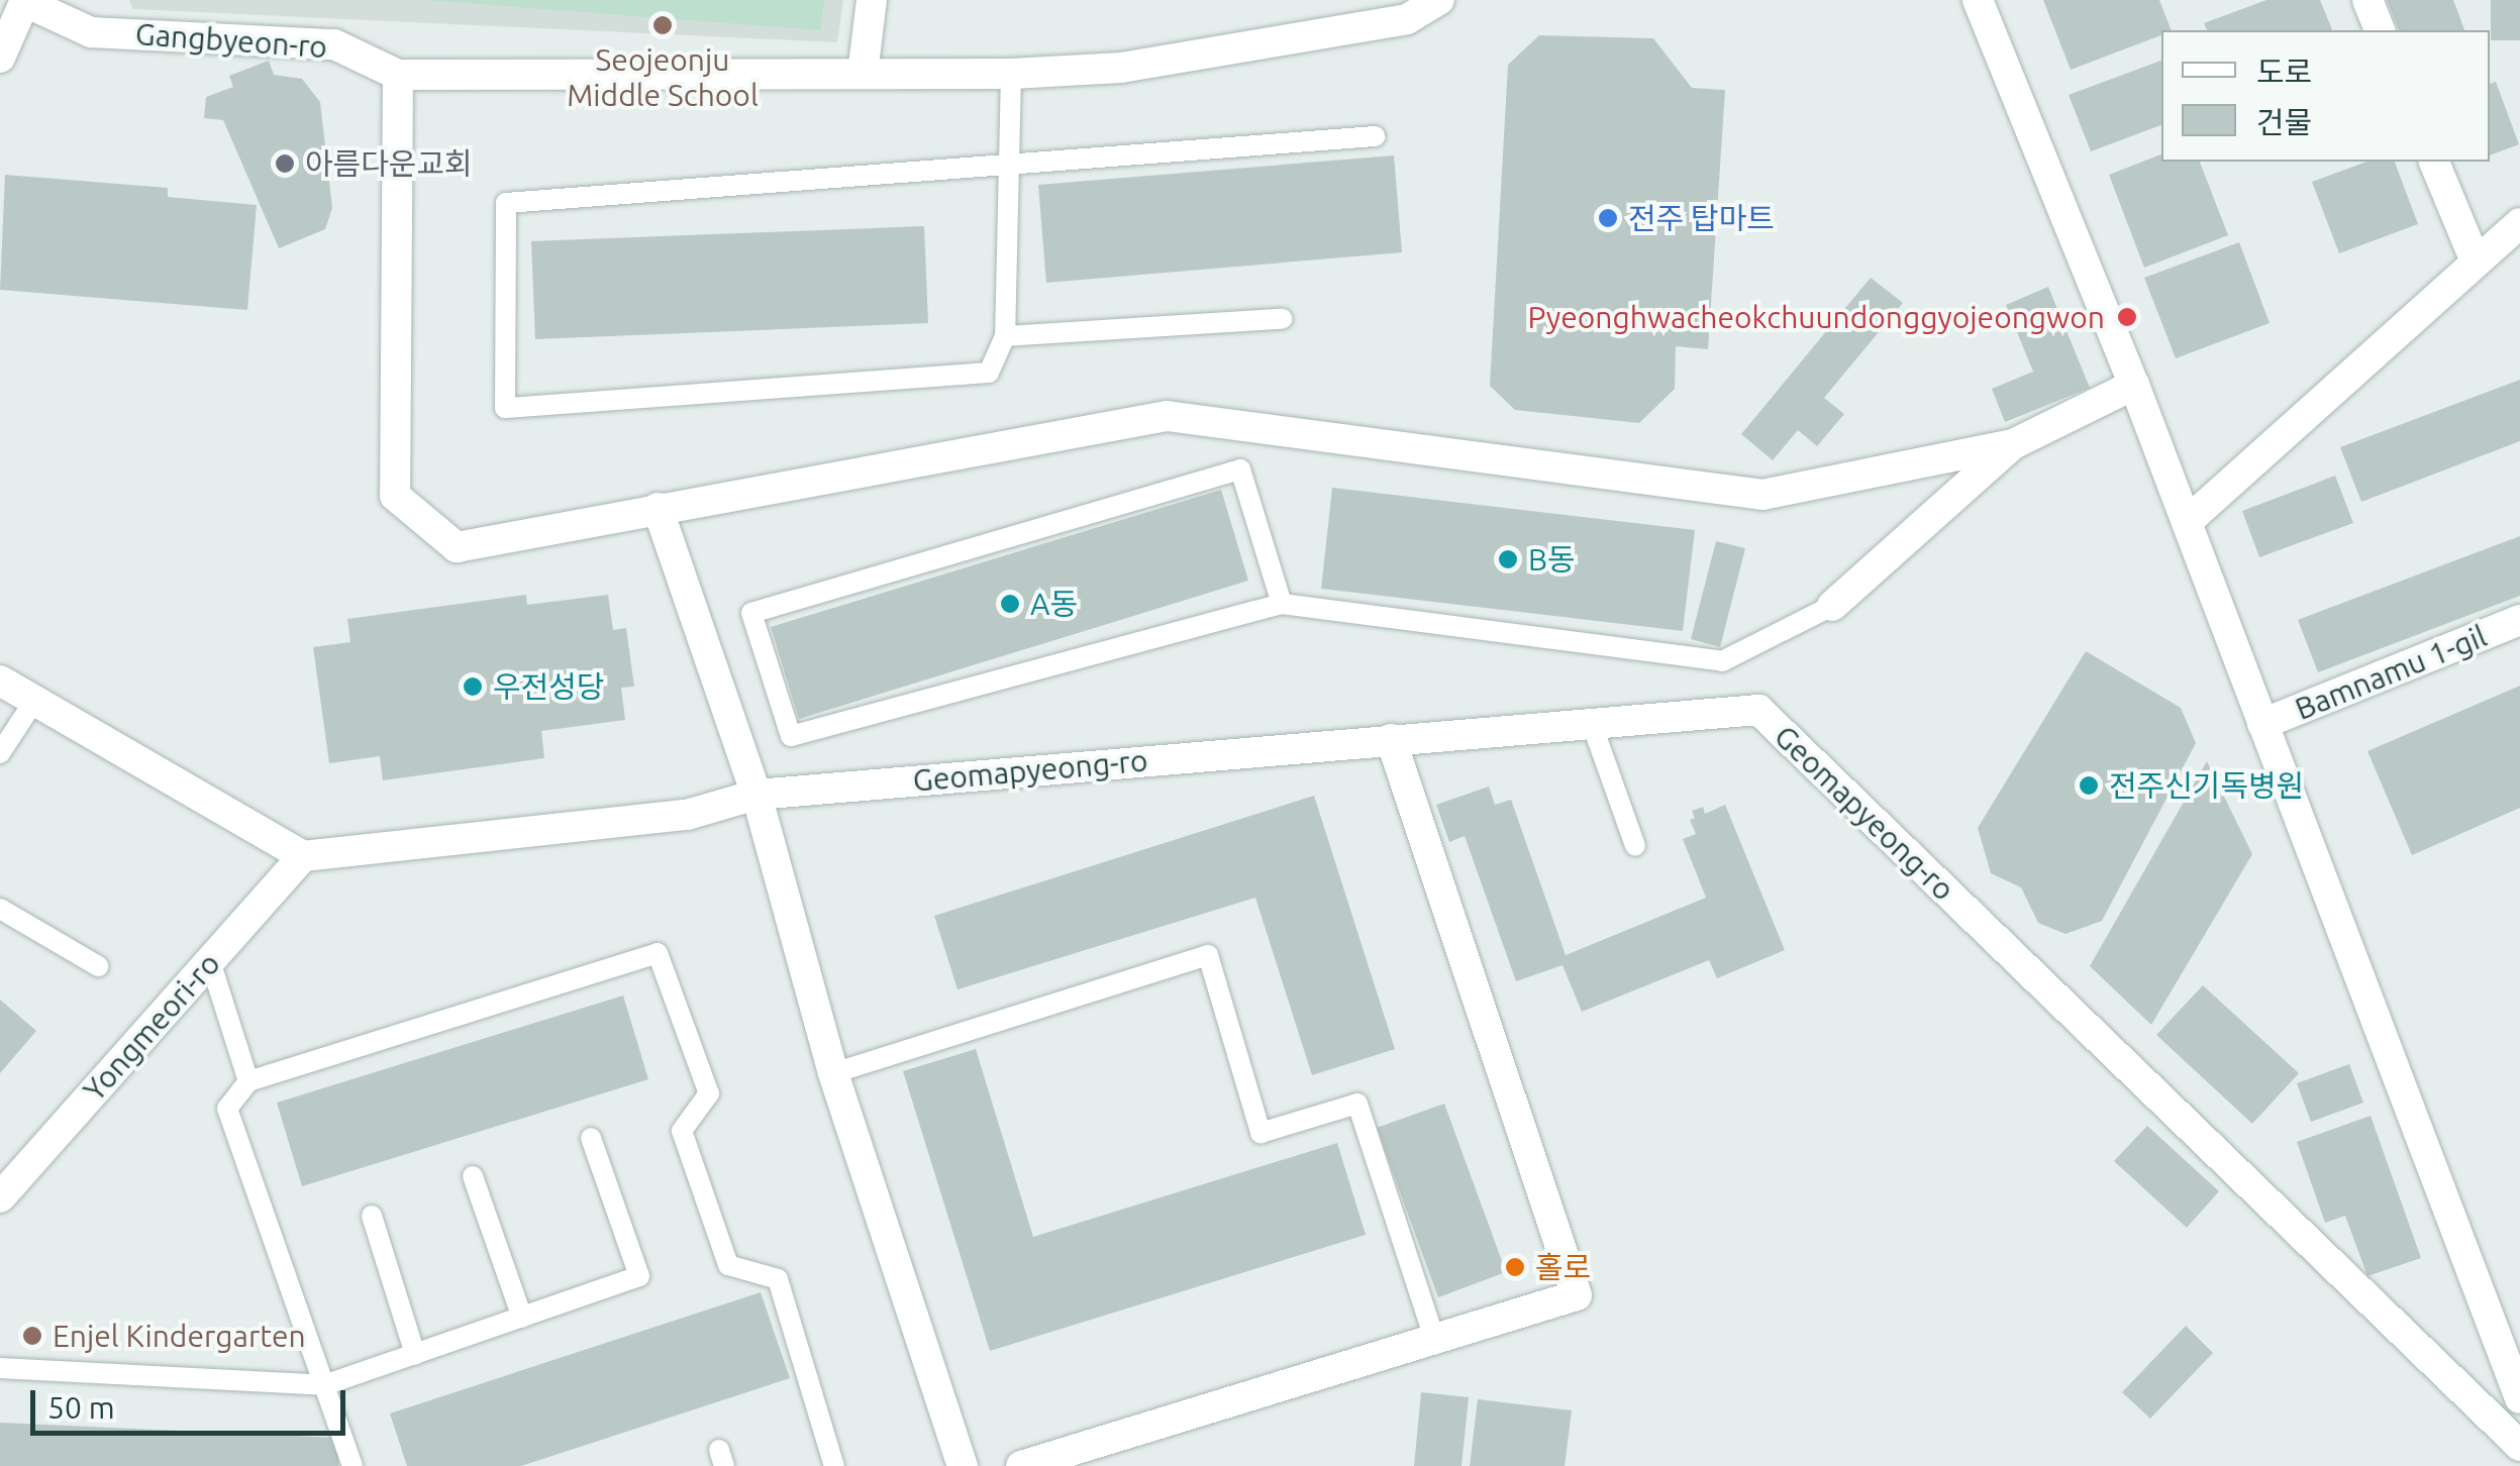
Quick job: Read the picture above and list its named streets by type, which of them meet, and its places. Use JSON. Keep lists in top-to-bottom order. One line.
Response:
{"streets":{"street":["Gangbyeon-ro","Bamnamu 1-gil","Geomapyeong-ro","Yongmeori-ro"]},"crossings":[["Geomapyeong-ro","Yongmeori-ro"]],"places":["Seojeonju Middle School","아름다운교회","전주 탑마트","Pyeonghwacheokchuundonggyojeongwon","B동","A동","우전성당","전주신기독병원","홀로","Enjel Kindergarten"],"legend":["도로","건물"],"scale_bar":"50 m"}
